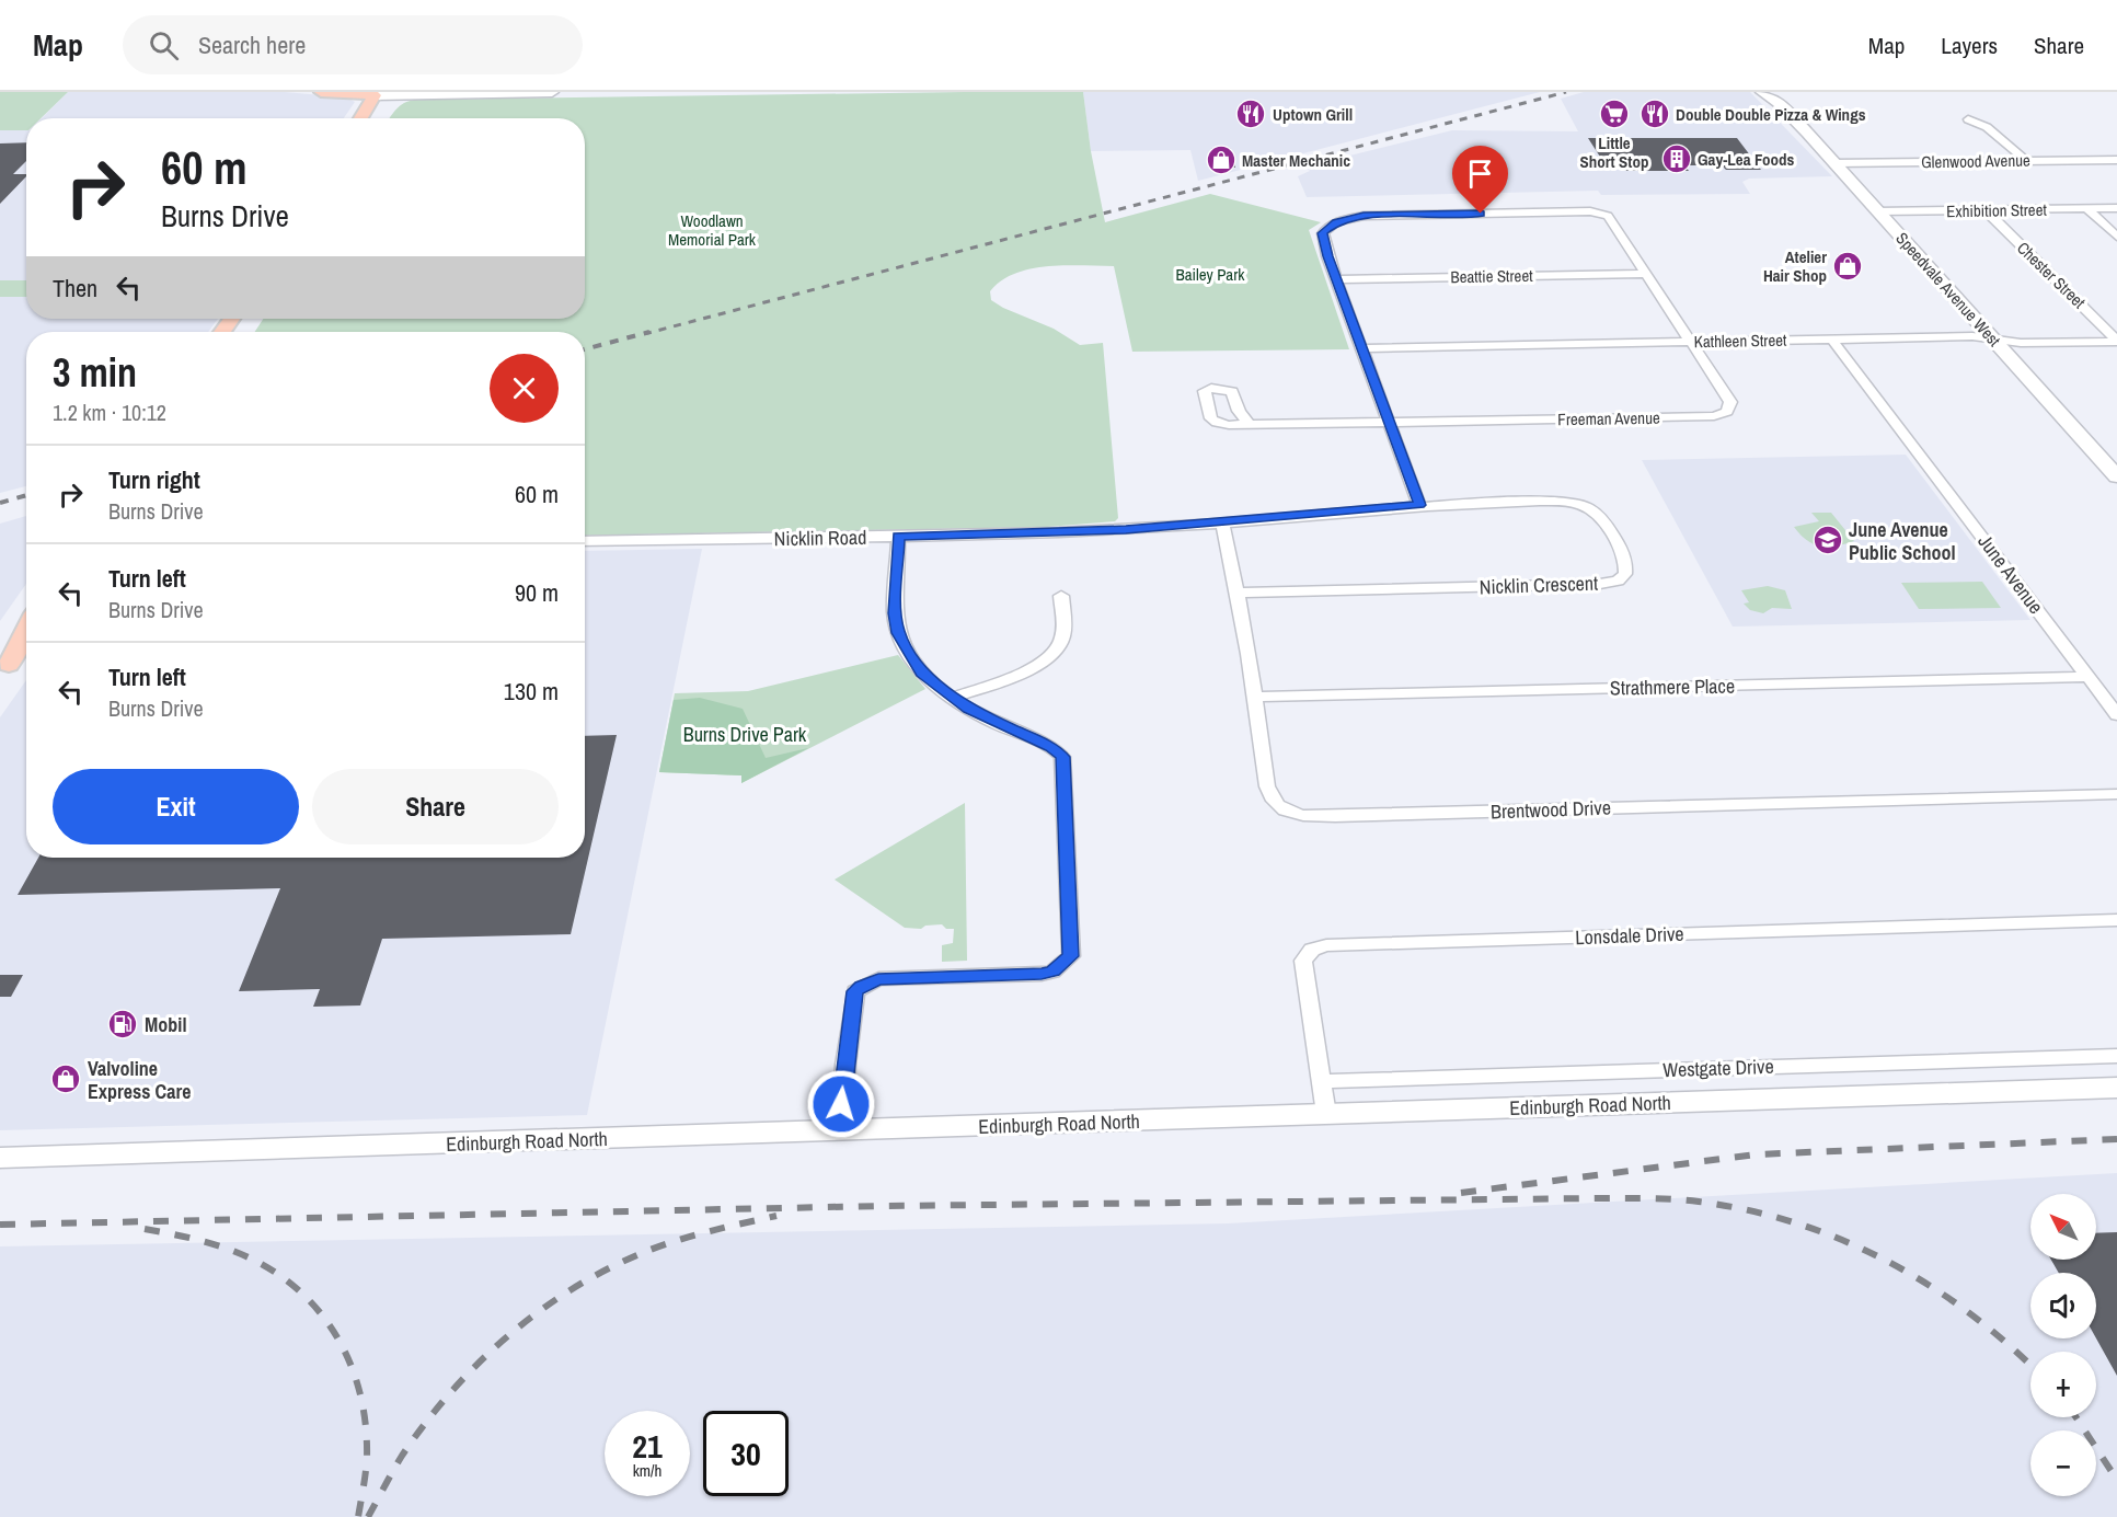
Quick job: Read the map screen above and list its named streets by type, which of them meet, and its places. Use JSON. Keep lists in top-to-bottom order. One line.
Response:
{"streets":{"main road":["Speedvale Avenue West","Edinburgh Road North"],"street":["Glenwood Avenue","Exhibition Street","Chester Street","Beattie Street","Kathleen Street","Freeman Avenue","Nicklin Road","June Avenue","Nicklin Crescent","Strathmere Place","Brentwood Drive","Lonsdale Drive","Westgate Drive"]},"crossings":[["Glenwood Avenue","Speedvale Avenue West"],["Exhibition Street","Chester Street"],["Exhibition Street","Speedvale Avenue West"],["Chester Street","Kathleen Street"],["Beattie Street","Freeman Avenue"],["Speedvale Avenue West","Kathleen Street"],["Kathleen Street","Freeman Avenue"],["Kathleen Street","June Avenue"],["Nicklin Road","Nicklin Crescent"],["Nicklin Road","Brentwood Drive"],["June Avenue","Strathmere Place"],["Nicklin Crescent","Brentwood Drive"],["Strathmere Place","Brentwood Drive"],["Lonsdale Drive","Westgate Drive"],["Lonsdale Drive","Edinburgh Road North"]],"parks":["Woodlawn Memorial Park","Bailey Park","Burns Drive Park"],"places":{"restaurant":["Uptown Grill","Double Double Pizza & Wings"],"supermarket":["Little Short Stop"],"building":["Gay-Lea Foods"],"shop":["Master Mechanic","Atelier Hair Shop","Valvoline Express Care"],"school or university":["June Avenue Public School"],"fuel station":["Mobil"]},"north":"top left","page":{"header":"Map","search":"Search here","nav":["Map","Layers","Share"],"turn":["60 m","Burns Drive"],"then":"Then","heading":["3 min","1.2 km · 10:12"],"list":[{"name":"Turn right","note":"Burns Drive","value":"60 m"},{"name":"Turn left","note":"Burns Drive","value":"90 m"},{"name":"Turn left","note":"Burns Drive","value":"130 m"}],"buttons":["Exit","Share"],"map_buttons":["+","−"],"speed":"21 km/h","limit":"30"}}
